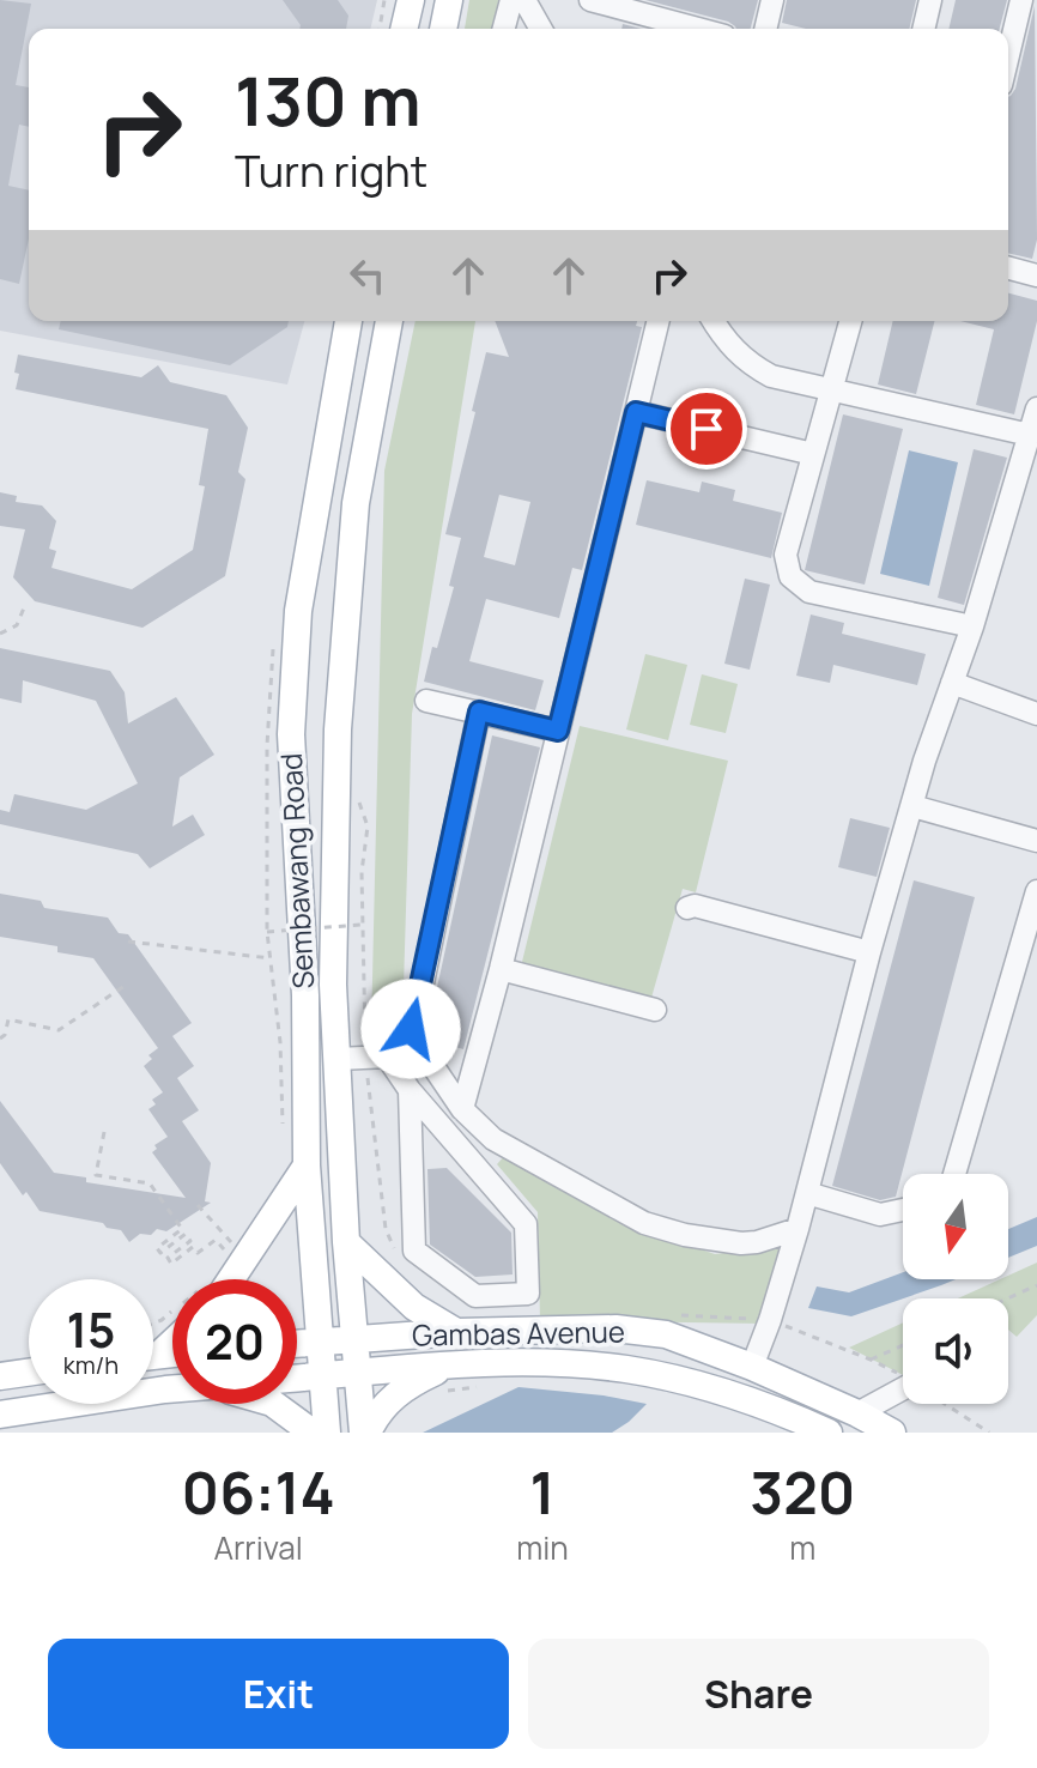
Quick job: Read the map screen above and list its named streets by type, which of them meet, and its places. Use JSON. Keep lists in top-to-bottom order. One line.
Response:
{"streets":{"main road":["Sembawang Road","Gambas Avenue"]},"crossings":[["Sembawang Road","Gambas Avenue"]],"north":"bottom","page":{"turn":["130 m","Turn right"],"speed":"15 km/h","limit":"20","eta":["06:14","Arrival","1","min","320","m"],"buttons":["Exit","Share"]}}
